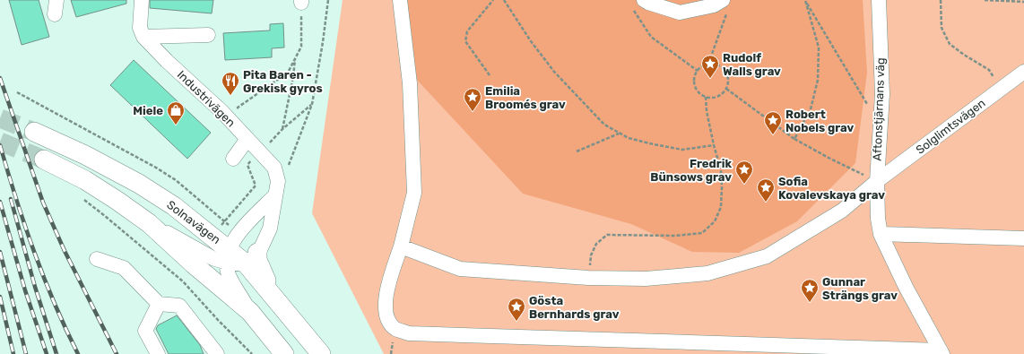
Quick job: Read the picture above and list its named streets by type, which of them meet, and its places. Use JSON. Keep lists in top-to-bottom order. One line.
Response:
{"streets":{"main road":["Solnavägen"],"street":["Industrivägen","Aftonstjärnans väg","Solglimtsvägen"]},"crossings":[["Industrivägen","Solnavägen"],["Aftonstjärnans väg","Solglimtsvägen"]],"places":{"place":["Rudolf Walls grav","Emilia Broomés grav","Robert Nobels grav","Fredrik Bünsows grav","Sofia Kovalevskaya grav","Gunnar Strängs grav","Gösta Bernhards grav"],"restaurant":["Pita Baren - Grekisk gyros"],"shop":["Miele"]}}
